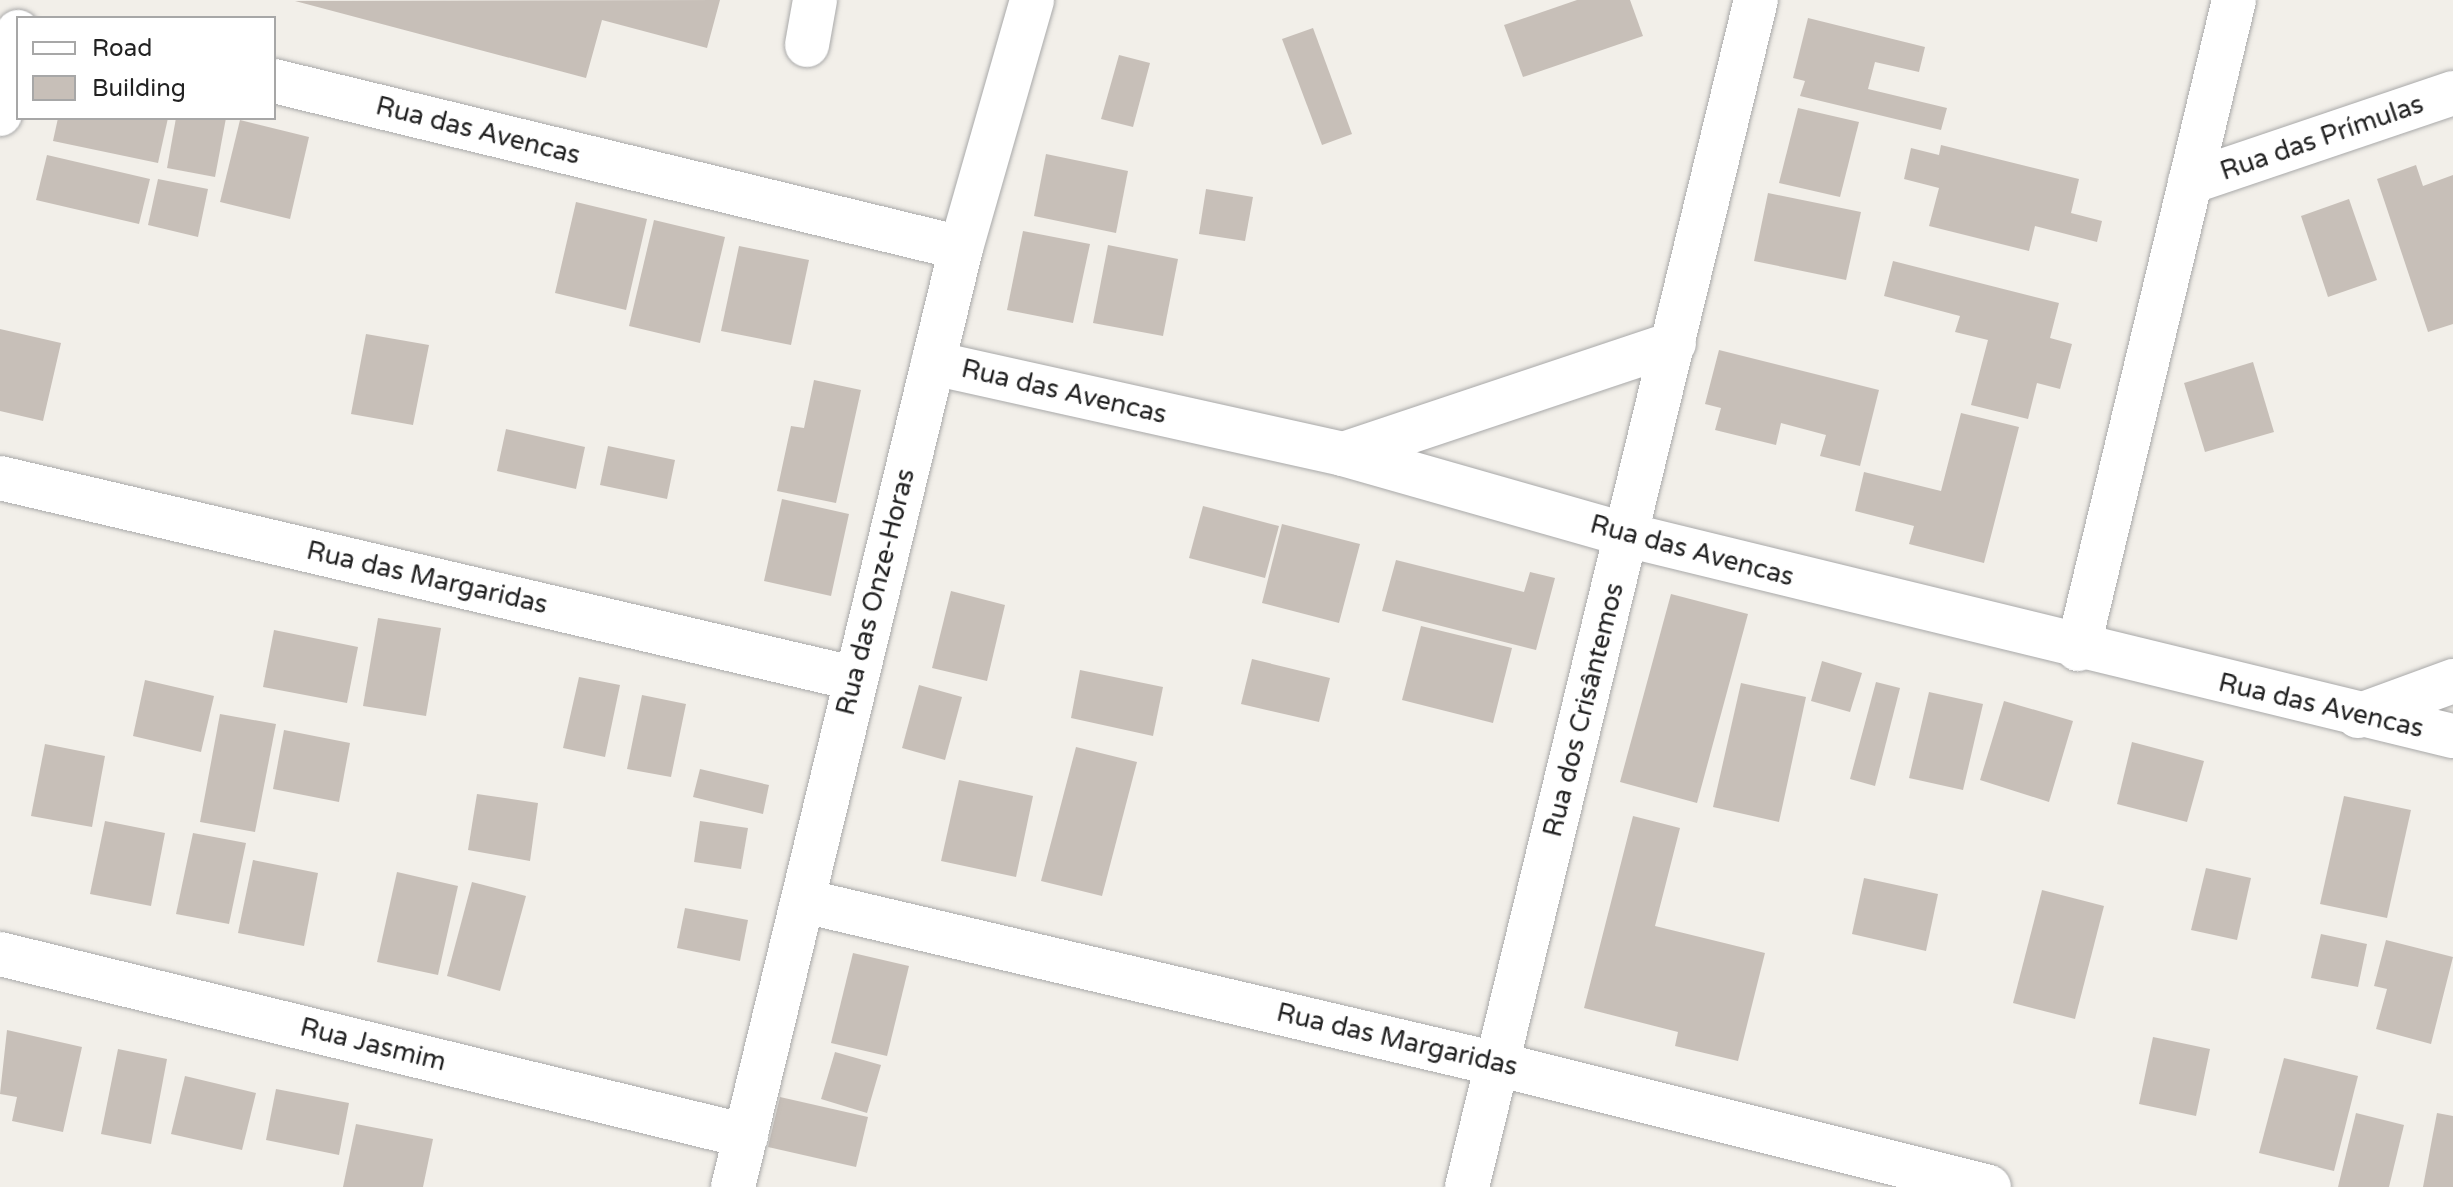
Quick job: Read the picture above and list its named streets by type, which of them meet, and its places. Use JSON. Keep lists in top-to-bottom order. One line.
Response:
{"streets":{"street":["Rua das Avencas","Rua das Prímulas","Rua das Margaridas","Rua das Onze-Horas","Rua dos Crisântemos","Rua Jasmim"]},"crossings":[["Rua das Avencas","Rua das Onze-Horas"],["Rua das Avencas","Rua dos Crisântemos"],["Rua das Margaridas","Rua das Onze-Horas"],["Rua das Margaridas","Rua dos Crisântemos"],["Rua das Onze-Horas","Rua Jasmim"]],"legend":["Road","Building"]}
